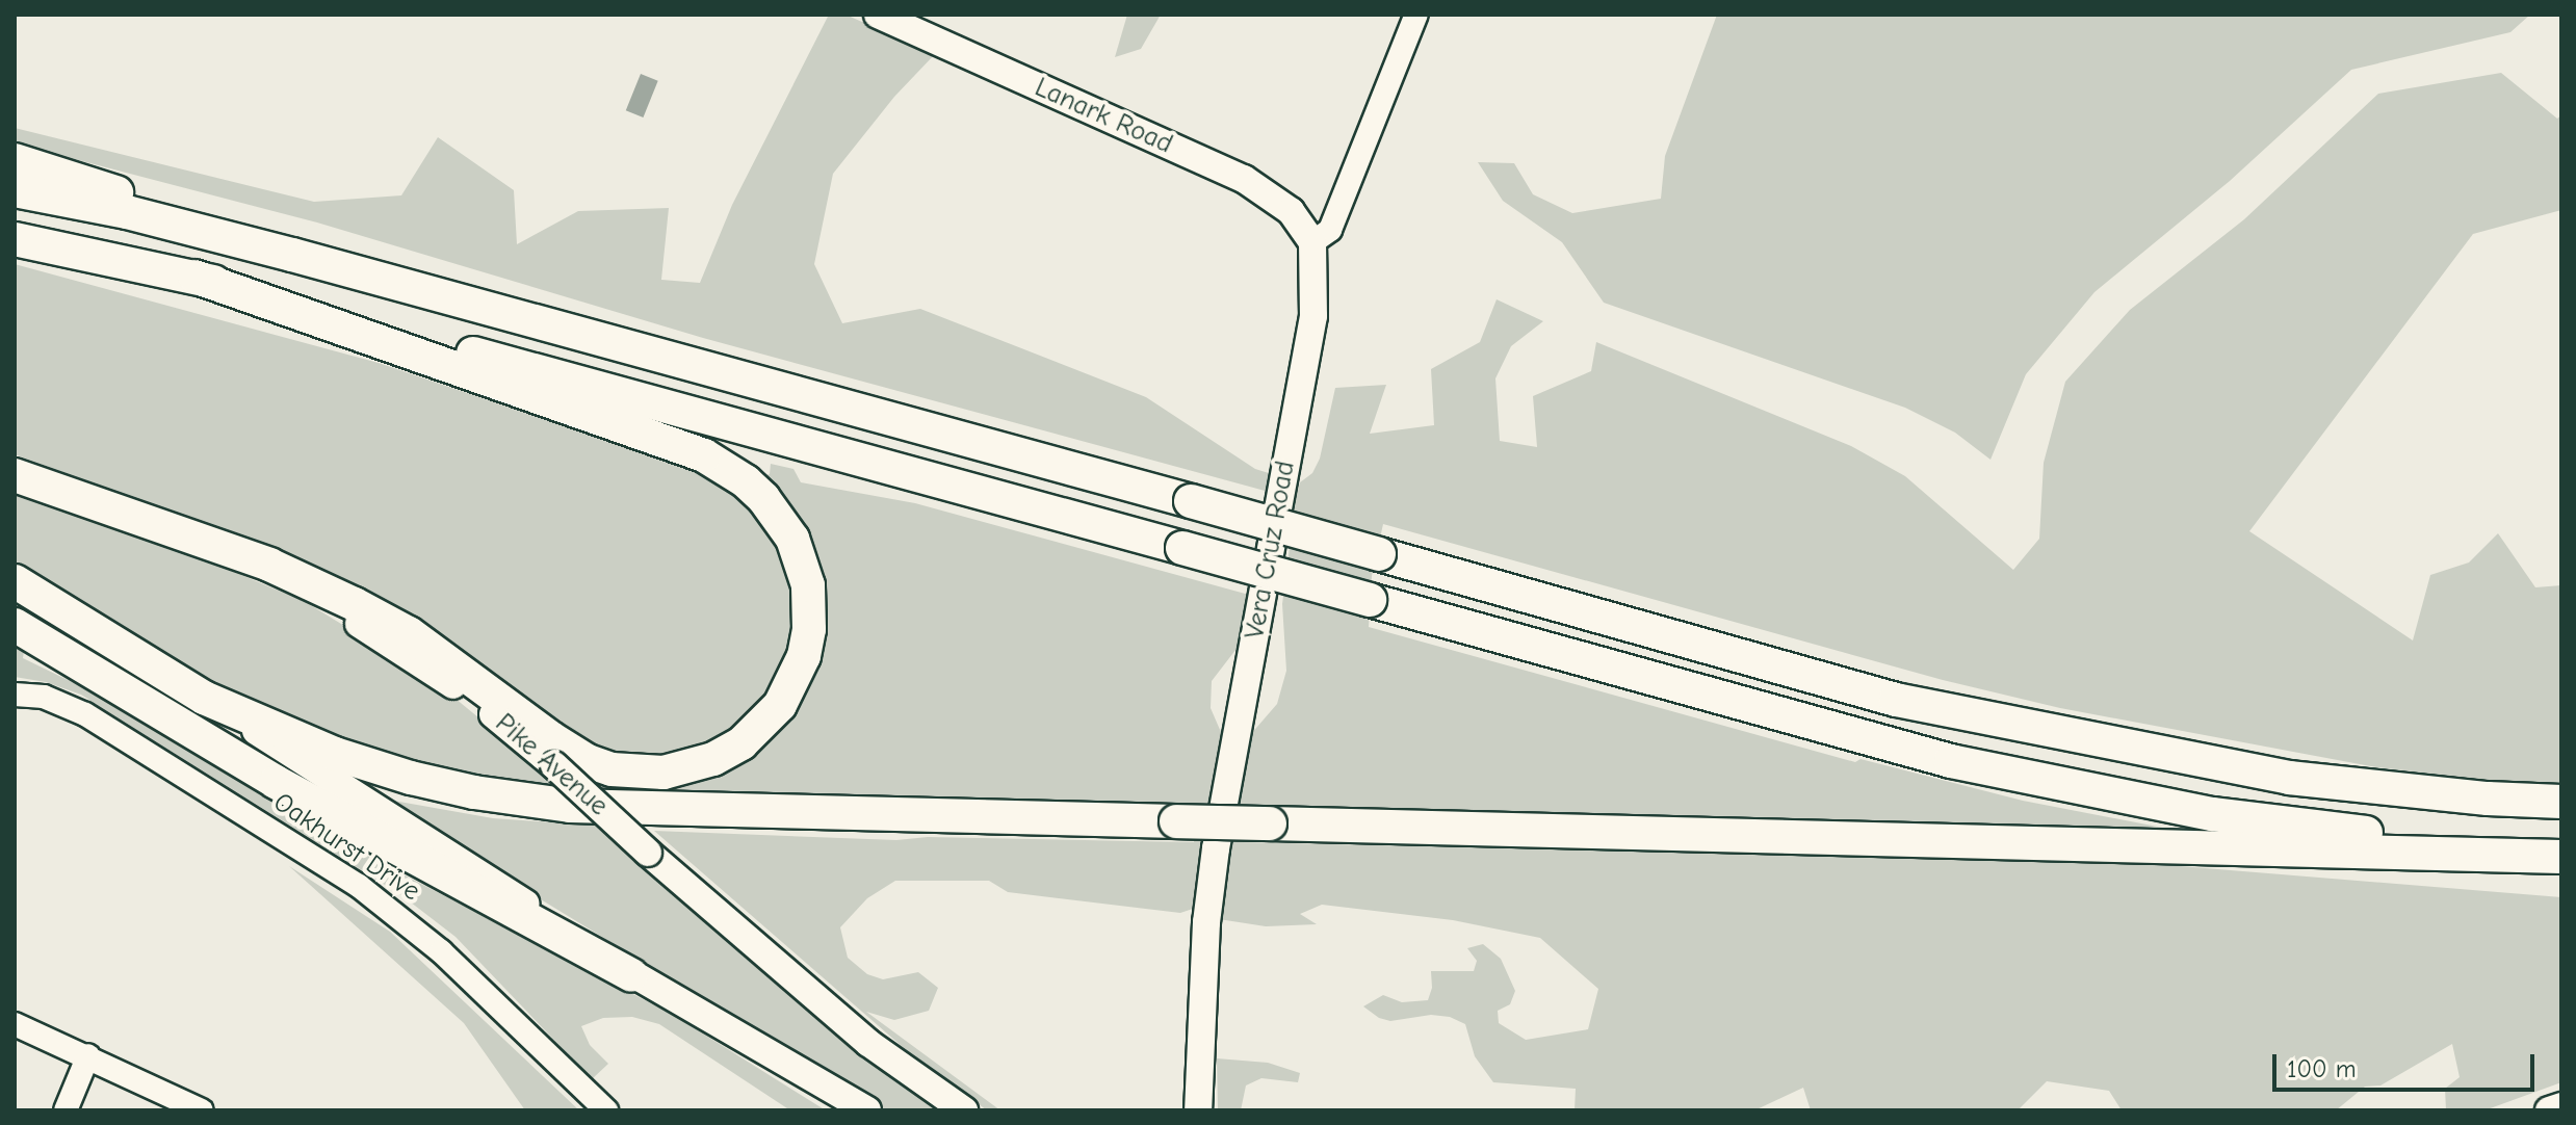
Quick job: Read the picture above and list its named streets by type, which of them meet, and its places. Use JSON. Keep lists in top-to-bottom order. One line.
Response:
{"streets":{"main road":["Lanark Road","Vera Cruz Road","Pike Avenue"],"street":["Oakhurst Drive"]},"crossings":[["Lanark Road","Vera Cruz Road"]],"scale_bar":"100 m"}
